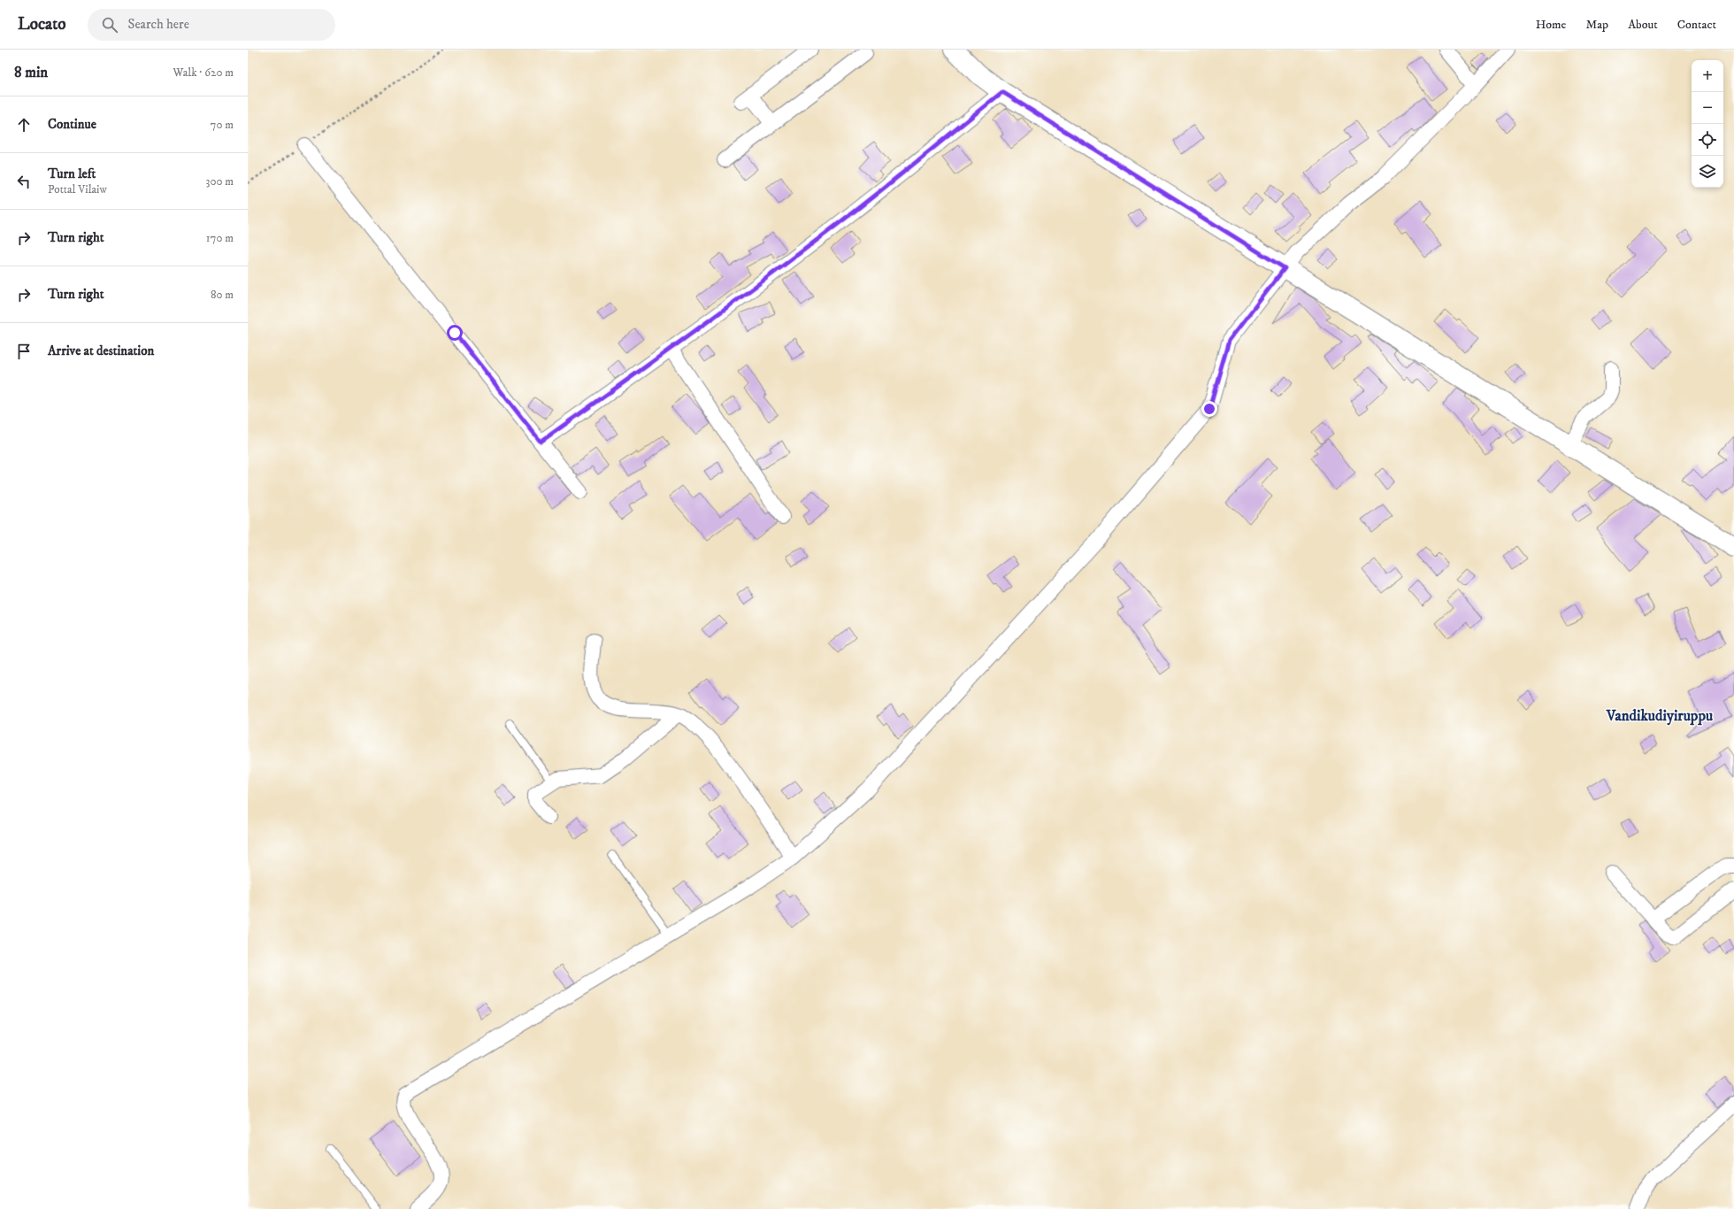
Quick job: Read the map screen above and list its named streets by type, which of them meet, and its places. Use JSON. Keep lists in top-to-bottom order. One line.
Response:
{"districts":["Vandikudiyiruppu"],"page":{"header":"Locato","search":"Search here","nav":["Home","Map","About","Contact"],"heading":["8 min","Walk · 620 m"],"map_buttons":["+","−"],"list":[["Continue","70 m"],["Turn left","Pottal Vilaiw","300 m"],["Turn right","170 m"],["Turn right","80 m"],"Arrive at destination"]}}
